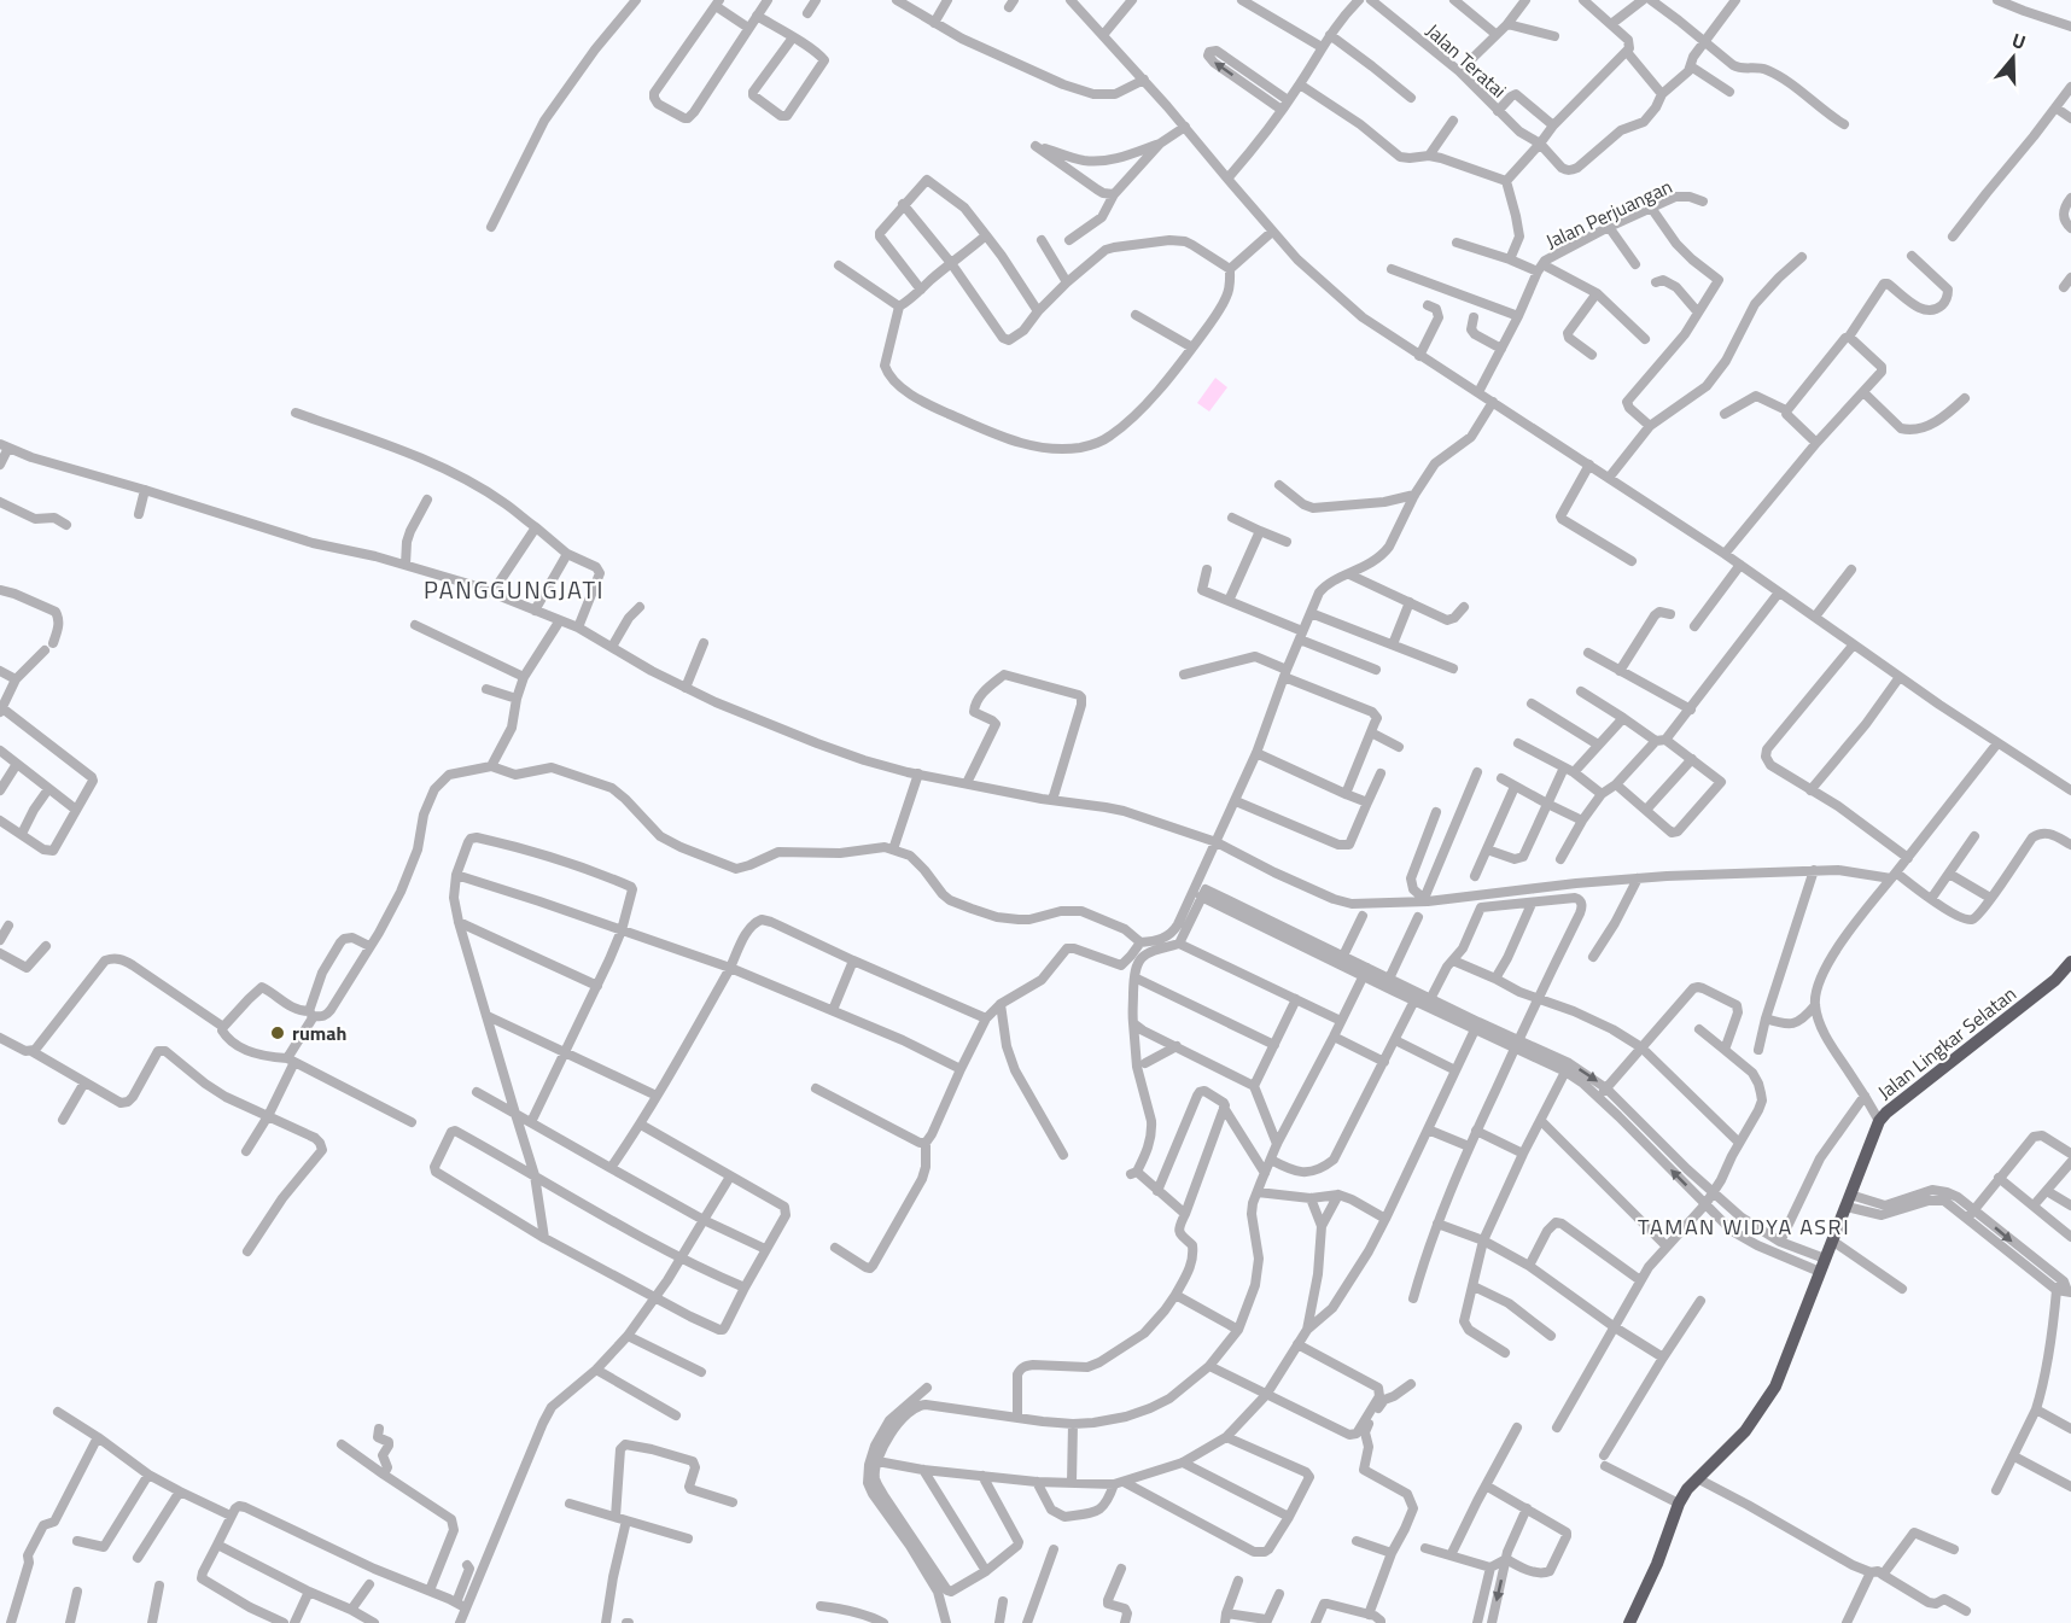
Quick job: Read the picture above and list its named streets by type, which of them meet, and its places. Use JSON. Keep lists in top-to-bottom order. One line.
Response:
{"streets":{"highway":["Jalan Lingkar Selatan"],"street":["Jalan Teratai","Jalan Perjuangan"]},"districts":["PANGGUNGJATI","TAMAN WIDYA ASRI"],"places":["rumah"],"north":"top"}
